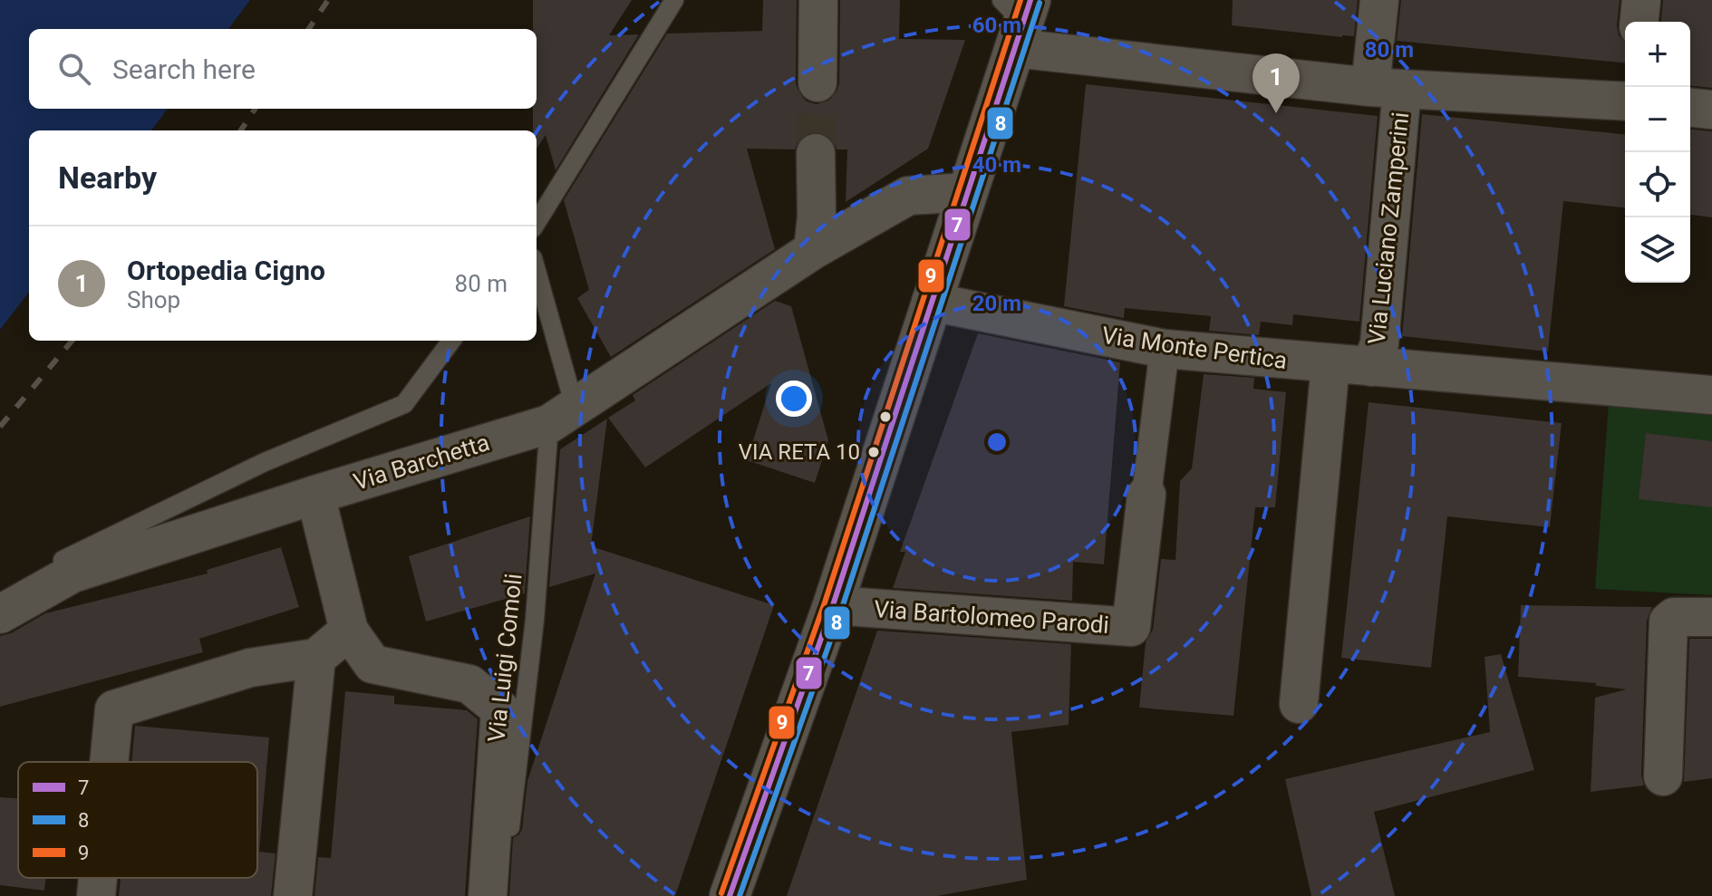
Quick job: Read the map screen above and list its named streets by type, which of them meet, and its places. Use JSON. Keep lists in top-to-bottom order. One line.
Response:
{"streets":{"street":["Via Luciano Zamperini","Via Monte Pertica","Via Barchetta","Via Bartolomeo Parodi"],"lane":["Via Luigi Comoli"]},"crossings":[["Via Luciano Zamperini","Via Monte Pertica"],["Via Monte Pertica","Via Bartolomeo Parodi"],["Via Barchetta","Via Luigi Comoli"]],"places":["VIA RETA 10"],"lines":["transit line 7","transit line 9","transit line 8"],"legend":["7","8","9"],"page":{"map_buttons":["+","−"],"search":"Search here","pins":"1","heading":"Nearby","list":[{"mark":"1","name":"Ortopedia Cigno","note":"Shop","value":"80 m"}]},"rings":["60 m","80 m","40 m","20 m"]}
